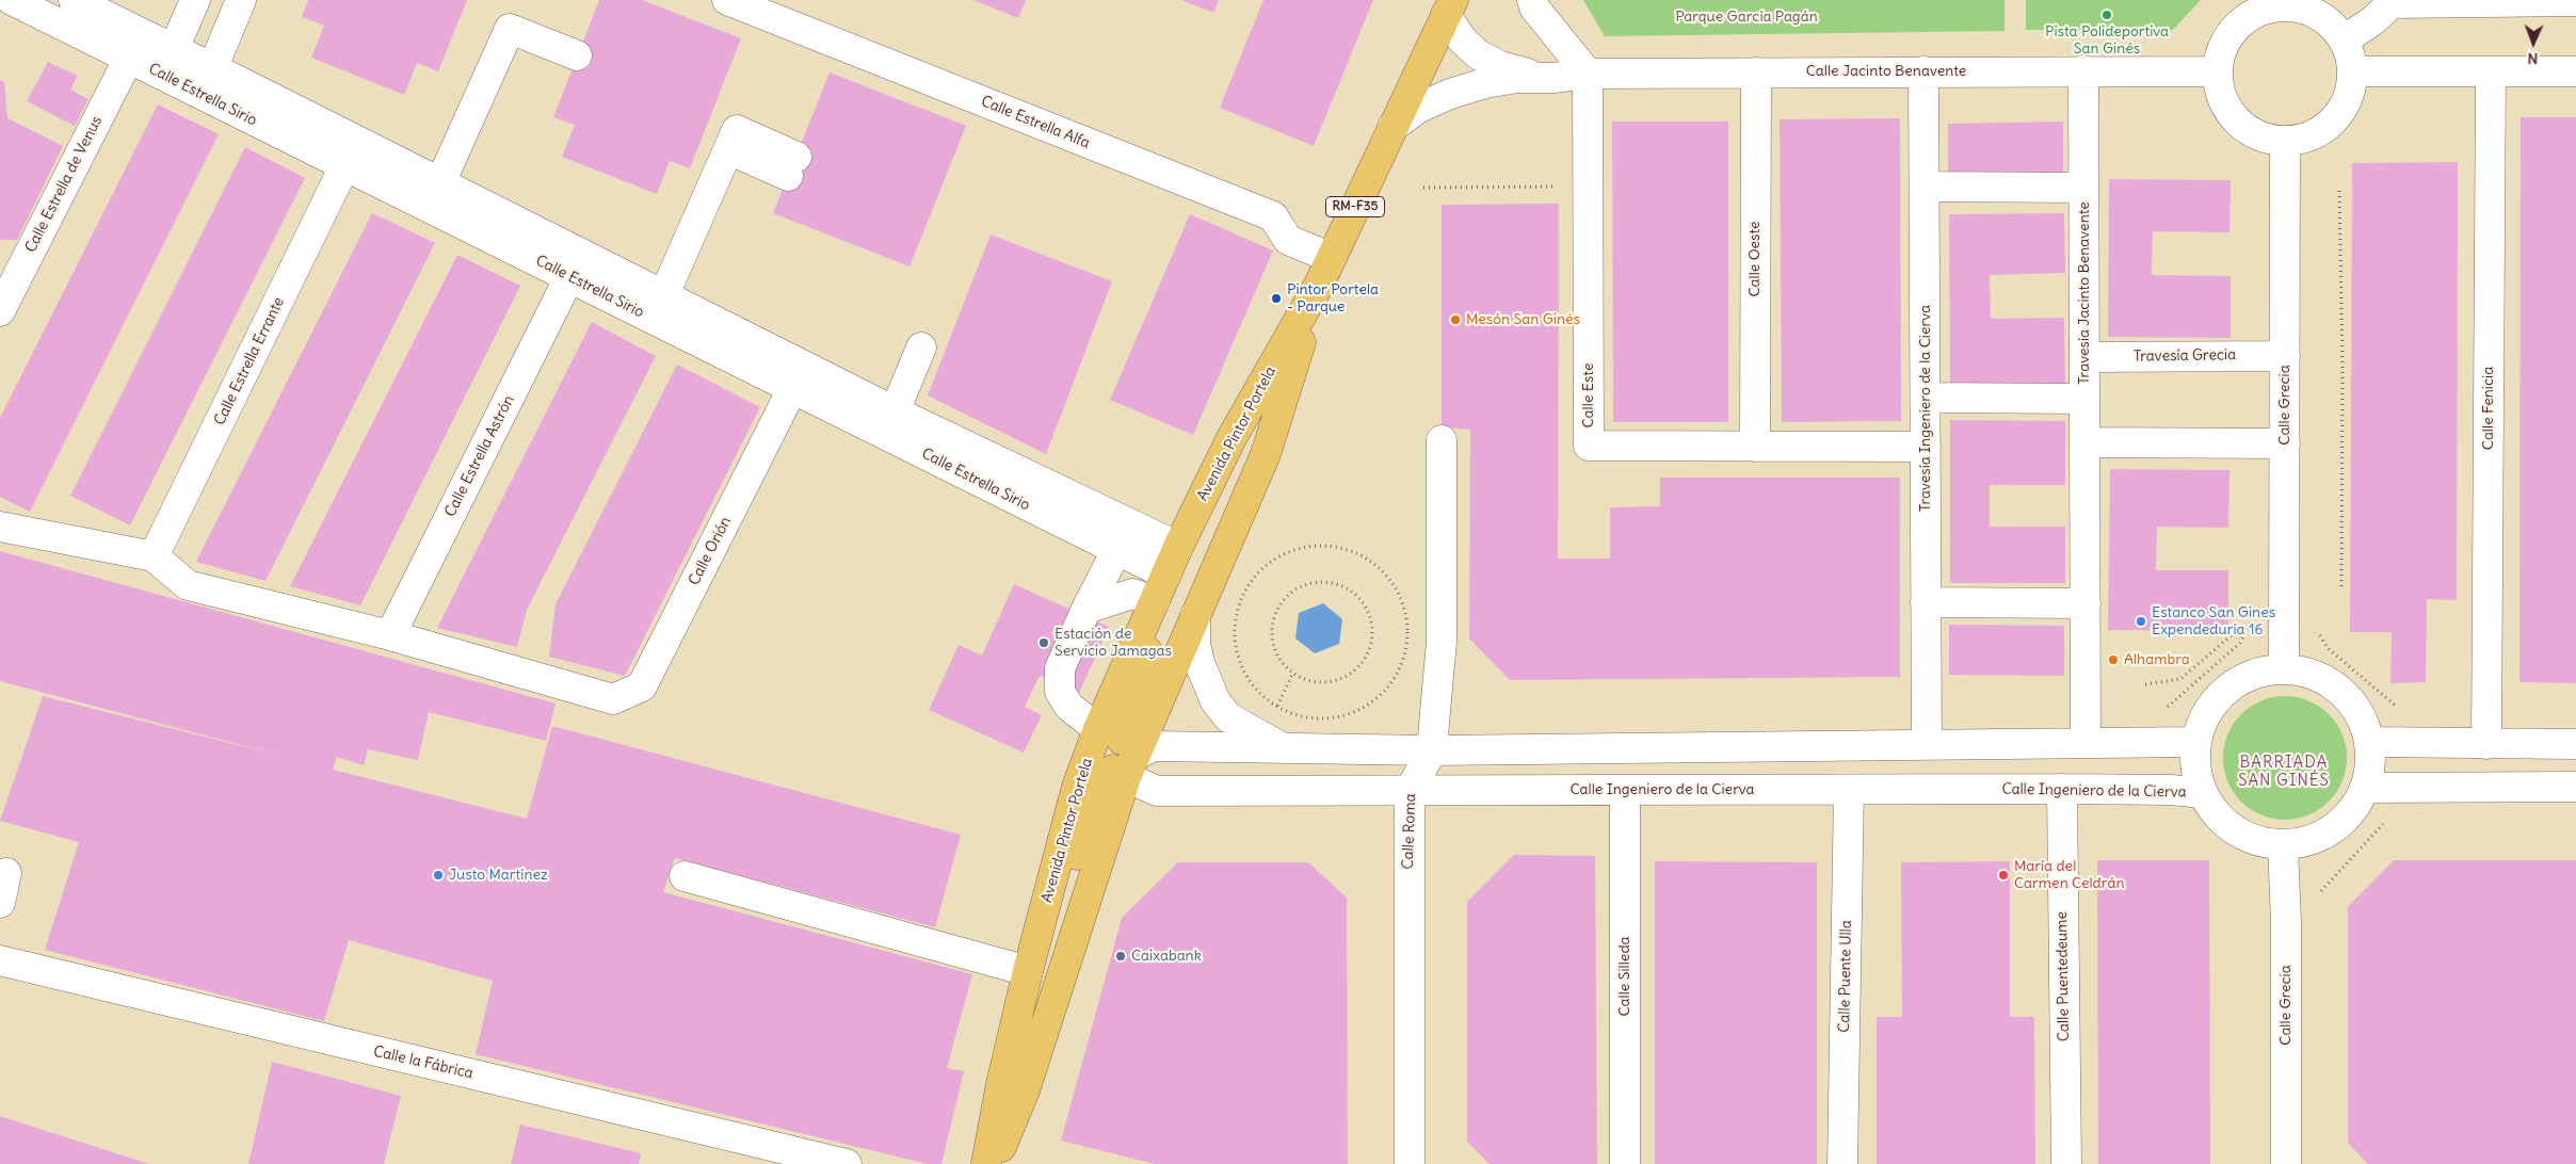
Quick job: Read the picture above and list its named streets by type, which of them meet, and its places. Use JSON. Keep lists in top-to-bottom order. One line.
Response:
{"streets":{"main road":["RM-F35","Avenida Pintor Portela"],"street":["Calle Jacinto Benavente","Calle Estrella Sirio","Calle Estrella Alfa","Calle Estrella de Venus","Calle Oeste","Travesía Jacinto Benavente","Travesía Grecia","Calle Estrella Errante","Calle Este","Calle Grecia","Travesía Ingeniero de la Cierva","Calle Fenicia","Calle Estrella Astrón","Calle Orión","Calle Ingeniero de la Cierva","Calle Roma","Calle Silleda","Calle Puente Ulla","Calle Puentedeume","Calle la Fábrica"]},"crossings":[["Calle Jacinto Benavente","Calle Oeste"],["Calle Jacinto Benavente","Travesía Jacinto Benavente"],["Calle Jacinto Benavente","Calle Este"],["Calle Jacinto Benavente","Calle Grecia"],["Calle Jacinto Benavente","Travesía Ingeniero de la Cierva"],["Calle Jacinto Benavente","Avenida Pintor Portela"],["Calle Estrella Sirio","Calle Estrella de Venus"],["Calle Estrella Sirio","Calle Estrella Errante"],["Calle Estrella Sirio","Avenida Pintor Portela"],["Calle Estrella Sirio","Calle Estrella Astrón"],["Calle Estrella Sirio","Calle Orión"],["Calle Estrella Alfa","Avenida Pintor Portela"],["Calle Oeste","Calle Este"],["Travesía Jacinto Benavente","Travesía Grecia"],["Travesía Jacinto Benavente","Travesía Ingeniero de la Cierva"],["Travesía Grecia","Calle Grecia"],["Calle Este","Travesía Ingeniero de la Cierva"],["Calle Grecia","Calle Ingeniero de la Cierva"],["Avenida Pintor Portela","Calle Ingeniero de la Cierva"],["Calle Estrella Astrón","Calle Orión"],["Calle Ingeniero de la Cierva","Calle Roma"],["Calle Ingeniero de la Cierva","Calle Silleda"],["Calle Ingeniero de la Cierva","Calle Puente Ulla"],["Calle Ingeniero de la Cierva","Calle Puentedeume"]],"districts":["BARRIADA SAN GINÉS"],"parks":["Parque García Pagán"],"places":["Pista Polideportiva San Ginés","Pintor Portela - Parque","Mesón San Ginés","Estanco San Gines Expendeduría 16","Estación de Servicio Jamagas","Alhambra","Justo Martínez","María del Carmen Celdrán","Caixabank"],"north":"bottom"}
